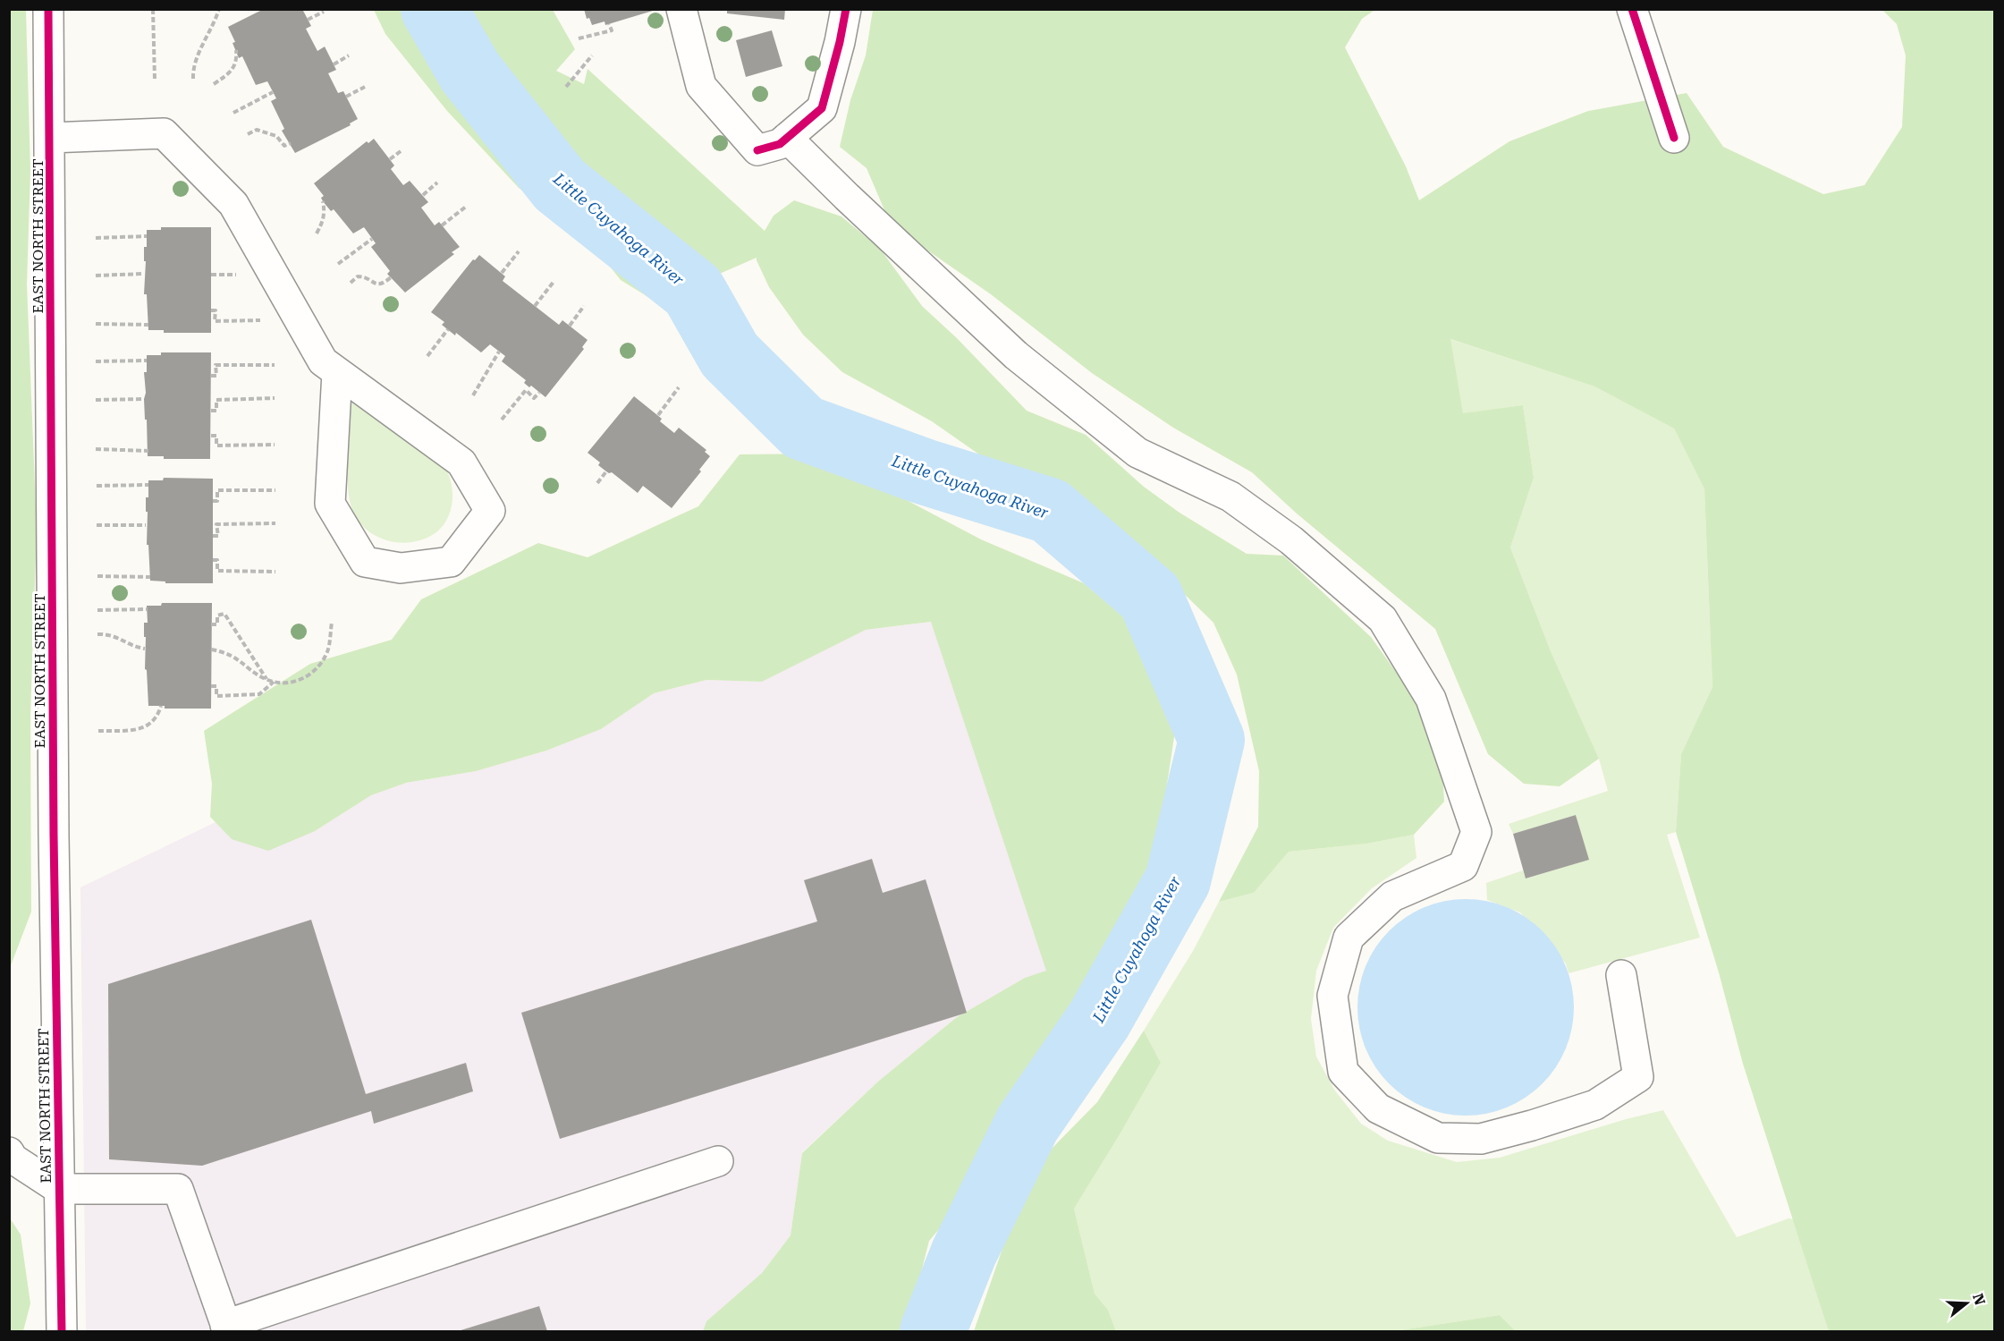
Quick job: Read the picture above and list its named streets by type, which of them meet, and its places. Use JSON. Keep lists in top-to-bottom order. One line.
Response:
{"streets":{"street":["EAST NORTH STREET"]},"water":["Little Cuyahoga River"],"north":"right"}
